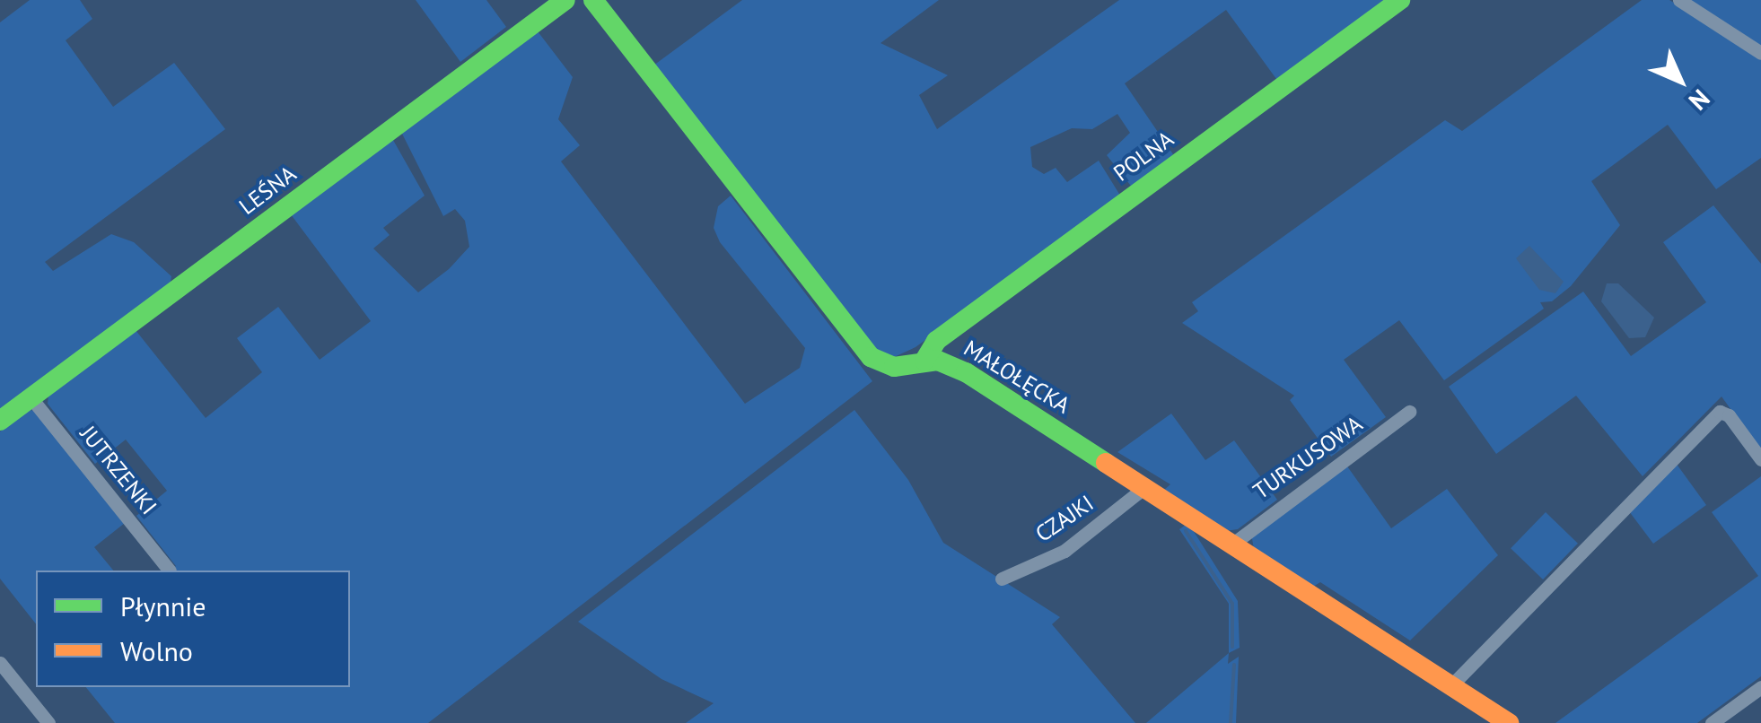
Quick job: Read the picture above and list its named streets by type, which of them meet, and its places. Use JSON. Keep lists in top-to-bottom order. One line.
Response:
{"streets":{"street":["POLNA","LEŚNA","MAŁOŁĘCKA","TURKUSOWA","JUTRZENKI","CZAJKI"]},"crossings":[["POLNA","MAŁOŁĘCKA"],["LEŚNA","JUTRZENKI"],["MAŁOŁĘCKA","TURKUSOWA"],["MAŁOŁĘCKA","CZAJKI"]],"legend":["Płynnie","Wolno"],"north":"bottom right"}
